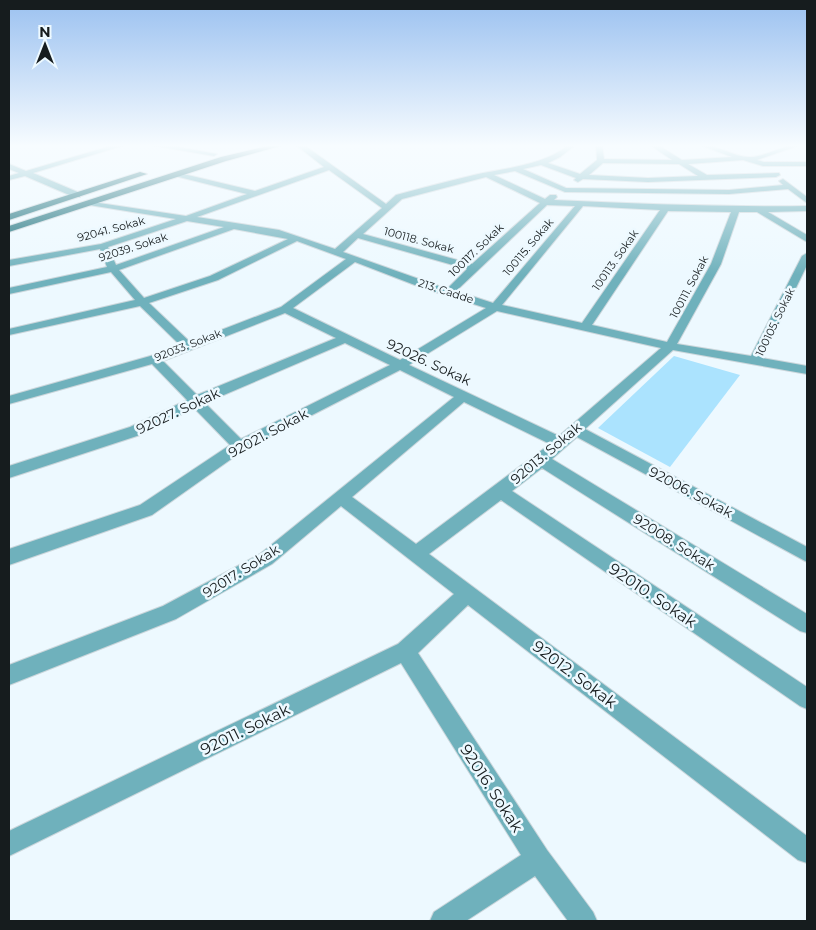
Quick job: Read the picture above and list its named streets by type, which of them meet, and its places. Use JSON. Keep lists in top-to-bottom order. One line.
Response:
{"streets":{"street":["92041. Sokak","100118. Sokak","92039. Sokak","100115. Sokak","100117. Sokak","100113. Sokak","100111. Sokak","213. Cadde","100105. Sokak","92033. Sokak","92026. Sokak","92027. Sokak","92021. Sokak","92013. Sokak","92006. Sokak","92008. Sokak","92017. Sokak","92010. Sokak","92012. Sokak","92011. Sokak","92016. Sokak"]},"crossings":[["92041. Sokak","213. Cadde"],["100118. Sokak","100117. Sokak"],["100118. Sokak","213. Cadde"],["92039. Sokak","213. Cadde"],["100115. Sokak","213. Cadde"],["100115. Sokak","92021. Sokak"],["100117. Sokak","213. Cadde"],["100113. Sokak","213. Cadde"],["100111. Sokak","213. Cadde"],["100111. Sokak","92013. Sokak"],["213. Cadde","100105. Sokak"],["213. Cadde","92033. Sokak"],["213. Cadde","92021. Sokak"],["213. Cadde","92013. Sokak"],["92033. Sokak","92026. Sokak"],["92026. Sokak","92027. Sokak"],["92026. Sokak","92021. Sokak"],["92026. Sokak","92013. Sokak"],["92026. Sokak","92017. Sokak"],["92013. Sokak","92006. Sokak"],["92013. Sokak","92008. Sokak"],["92013. Sokak","92010. Sokak"],["92013. Sokak","92012. Sokak"],["92017. Sokak","92012. Sokak"],["92012. Sokak","92011. Sokak"],["92011. Sokak","92016. Sokak"]],"north":"top"}
